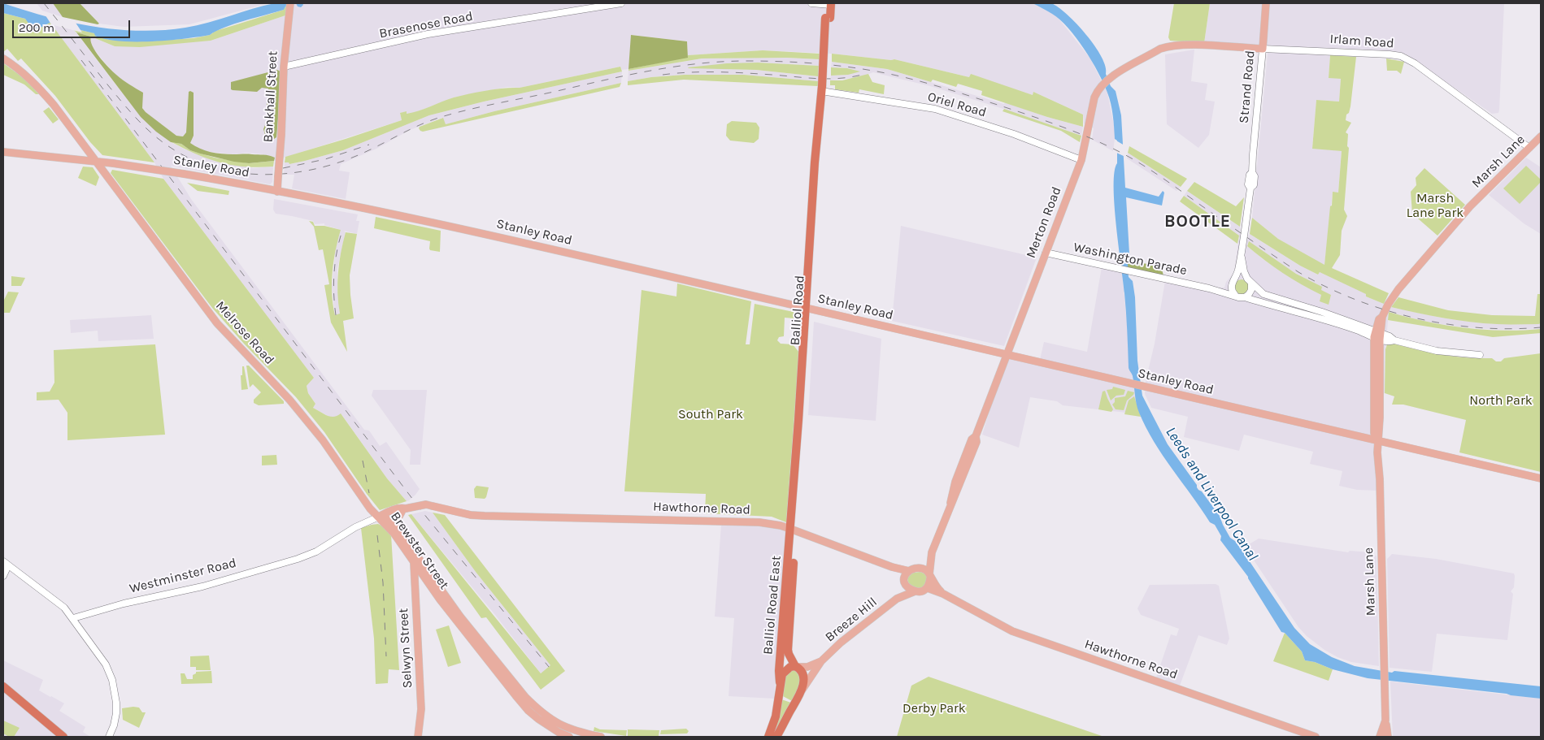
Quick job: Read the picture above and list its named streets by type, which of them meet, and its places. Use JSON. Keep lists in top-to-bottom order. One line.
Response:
{"streets":{"highway":["Balliol Road","Balliol Road East","Breeze Hill"],"main road":["Irlam Road","Strand Road","Bankhall Street","Marsh Lane","Stanley Road","Merton Road","Melrose Road","Hawthorne Road","Brewster Street","Westminster Road","Selwyn Street"],"street":["Brasenose Road","Oriel Road","Washington Parade"]},"crossings":[["Brasenose Road","Bankhall Street"],["Irlam Road","Strand Road"],["Irlam Road","Marsh Lane"],["Irlam Road","Merton Road"],["Strand Road","Washington Parade"],["Bankhall Street","Stanley Road"],["Oriel Road","Merton Road"],["Oriel Road","Balliol Road"],["Marsh Lane","Stanley Road"],["Stanley Road","Merton Road"],["Stanley Road","Balliol Road"],["Stanley Road","Melrose Road"],["Merton Road","Washington Parade"],["Merton Road","Hawthorne Road"],["Merton Road","Breeze Hill"],["Balliol Road","Hawthorne Road"],["Balliol Road","Balliol Road East"],["Melrose Road","Brewster Street"],["Melrose Road","Westminster Road"],["Hawthorne Road","Westminster Road"],["Hawthorne Road","Balliol Road East"],["Hawthorne Road","Breeze Hill"],["Brewster Street","Westminster Road"],["Brewster Street","Selwyn Street"],["Balliol Road East","Breeze Hill"]],"districts":["BOOTLE"],"water":["Leeds and Liverpool Canal"],"parks":["Marsh Lane Park","North Park","South Park","Derby Park"],"scale_bar":"200 m"}
